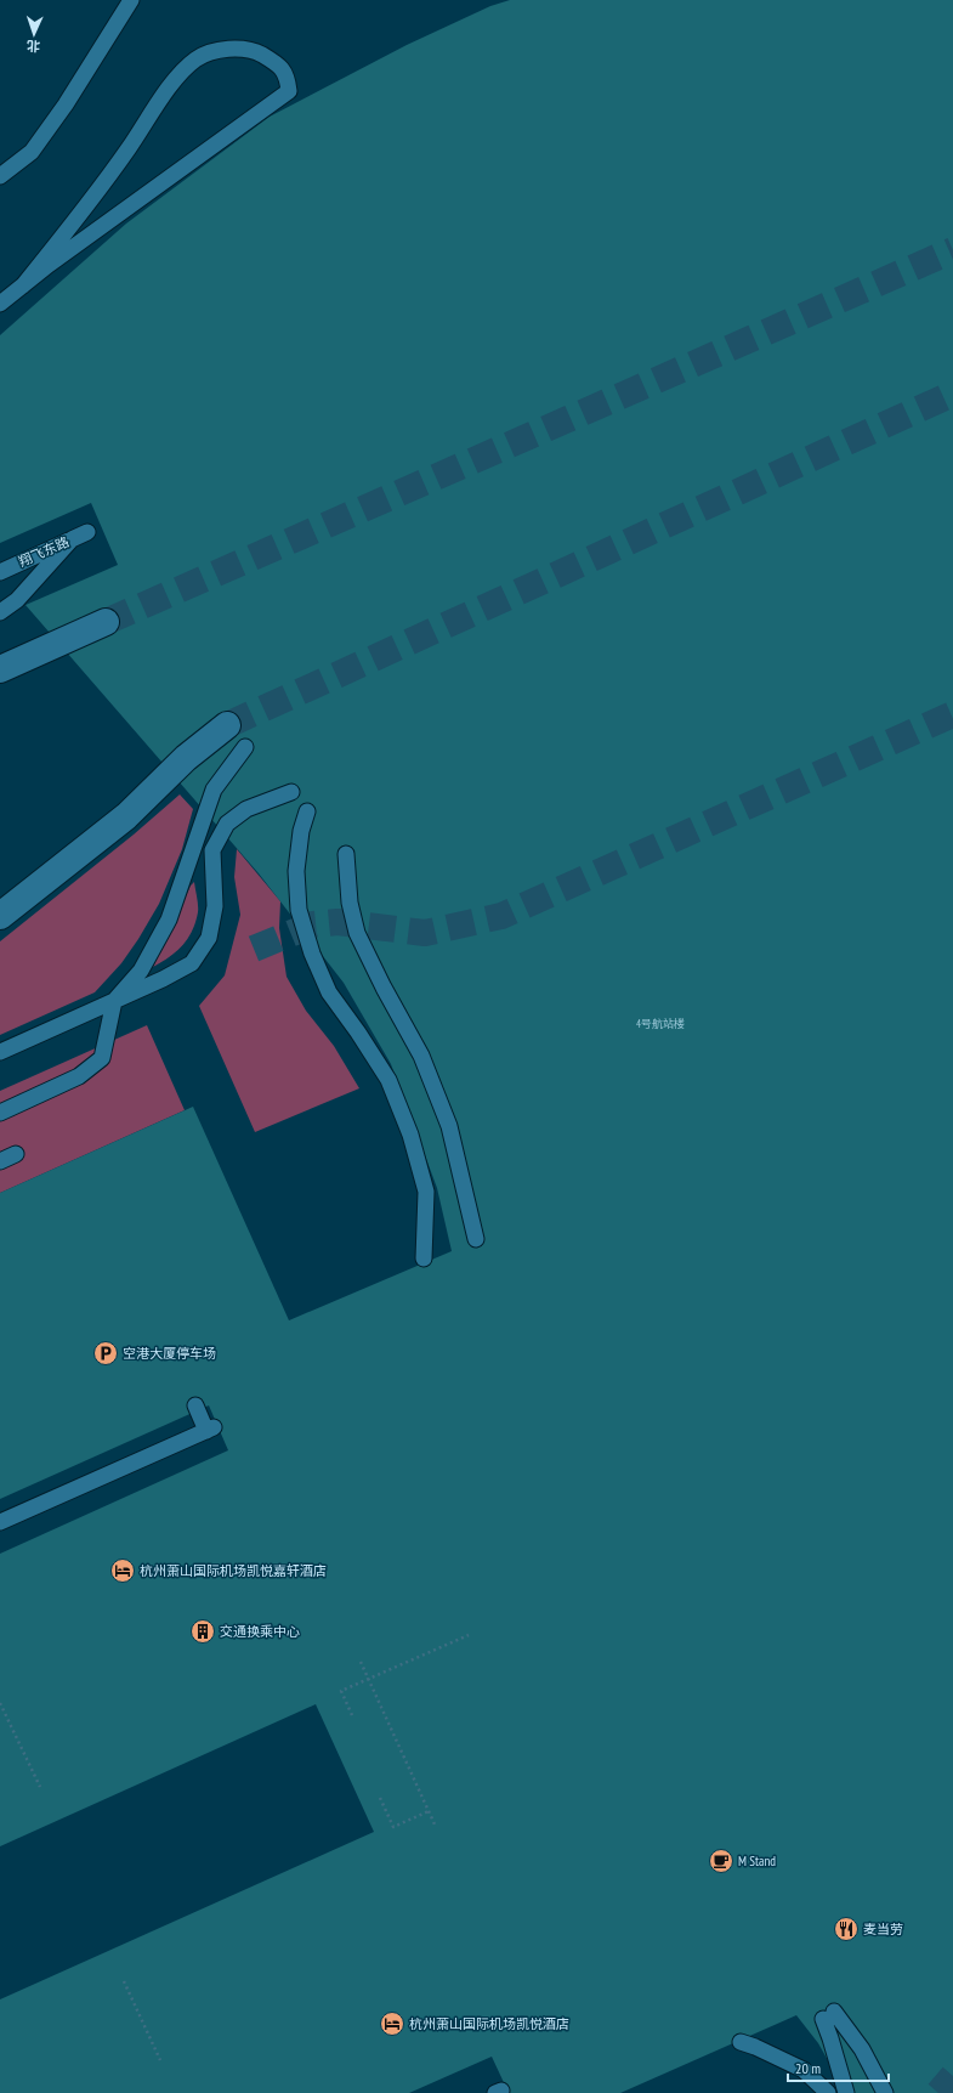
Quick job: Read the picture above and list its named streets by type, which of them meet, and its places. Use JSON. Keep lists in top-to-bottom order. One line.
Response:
{"streets":{"lane":["翔飞东路"]},"places":{"parking":["空港大厦停车场"],"hotel":["杭州萧山国际机场凯悦嘉轩酒店","杭州萧山国际机场凯悦酒店"],"building":["交通换乘中心"],"cafe":["M Stand"],"restaurant":["麦当劳"]},"house_numbers":["4号航站楼"],"scale_bar":"20 m","north":"bottom"}
